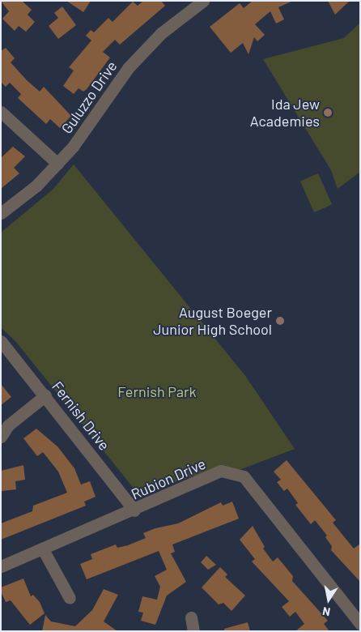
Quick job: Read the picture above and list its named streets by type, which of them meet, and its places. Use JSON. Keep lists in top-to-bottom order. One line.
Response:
{"streets":{"street":["Guluzzo Drive","Fernish Drive","Rubion Drive"]},"crossings":[["Fernish Drive","Rubion Drive"]],"parks":["Fernish Park"],"places":["Ida Jew Academies","August Boeger Junior High School"],"north":"bottom"}
